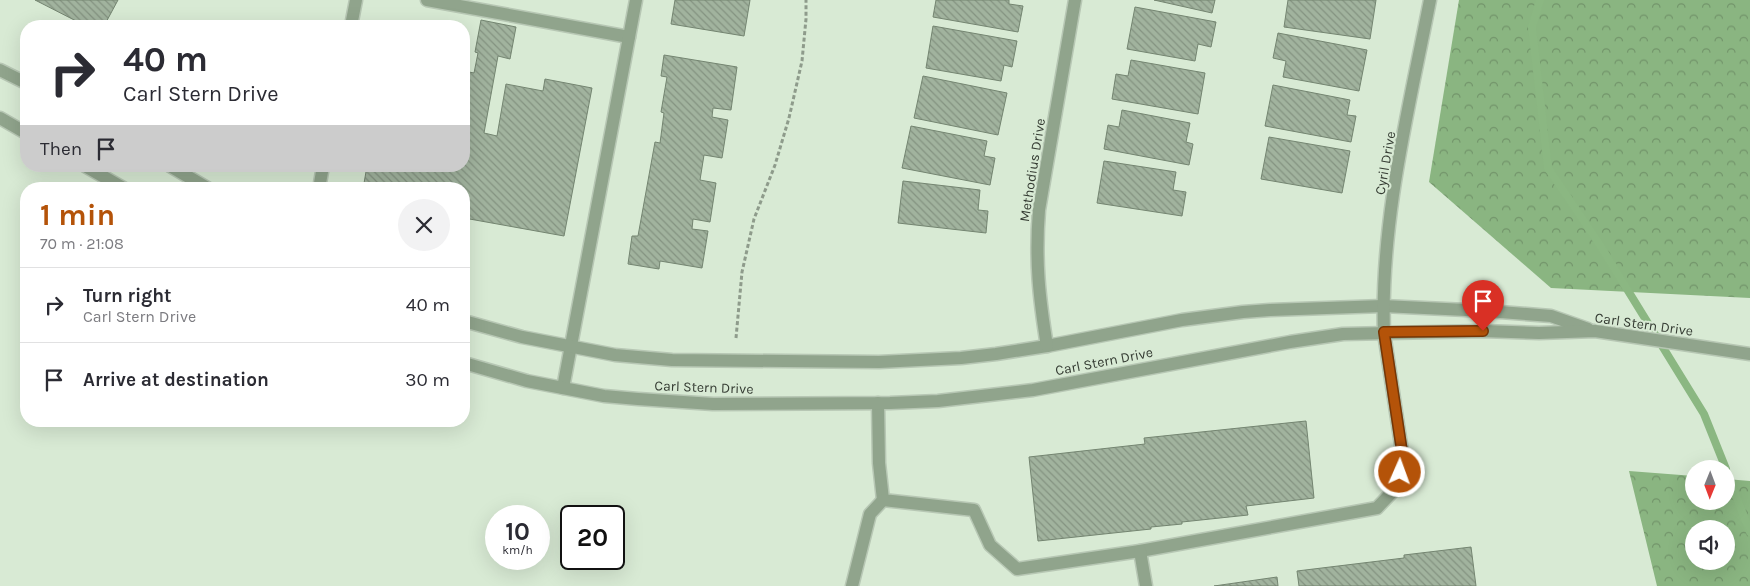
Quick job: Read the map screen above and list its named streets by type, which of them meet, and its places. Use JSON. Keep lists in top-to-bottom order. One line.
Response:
{"streets":{"street":["Cyril Drive","Methodius Drive","Carl Stern Drive"]},"crossings":[["Cyril Drive","Carl Stern Drive"],["Methodius Drive","Carl Stern Drive"]],"north":"bottom","page":{"turn":["40 m","Carl Stern Drive"],"then":"Then","heading":["1 min","70 m · 21:08"],"list":[{"name":"Turn right","note":"Carl Stern Drive","value":"40 m"},{"name":"Arrive at destination","value":"30 m"}],"speed":"10 km/h","limit":"20"}}
